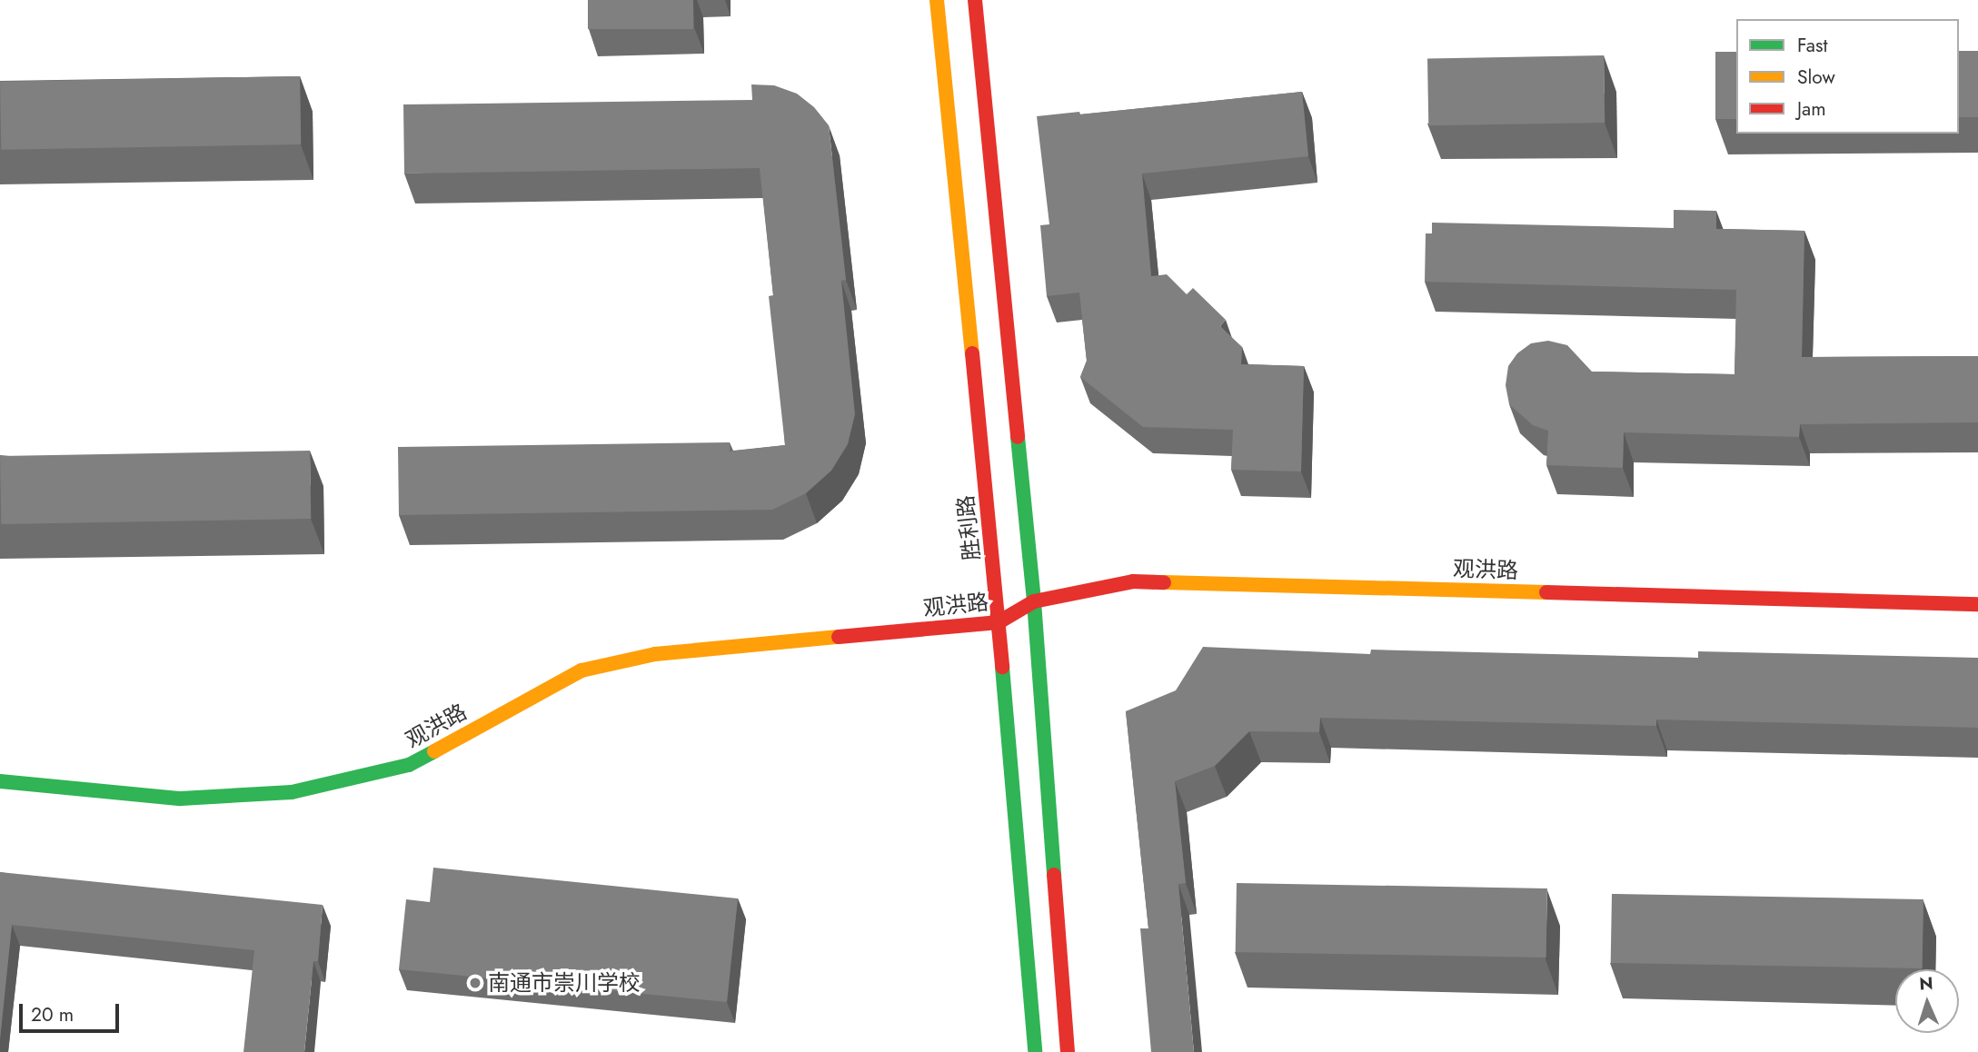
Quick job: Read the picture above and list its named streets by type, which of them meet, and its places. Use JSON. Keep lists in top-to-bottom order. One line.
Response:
{"streets":{"street":["胜利路","观洪路"]},"crossings":[["胜利路","观洪路"]],"places":["南通市崇川学校"],"legend":["Fast","Slow","Jam"],"scale_bar":"20 m","north":"top"}
